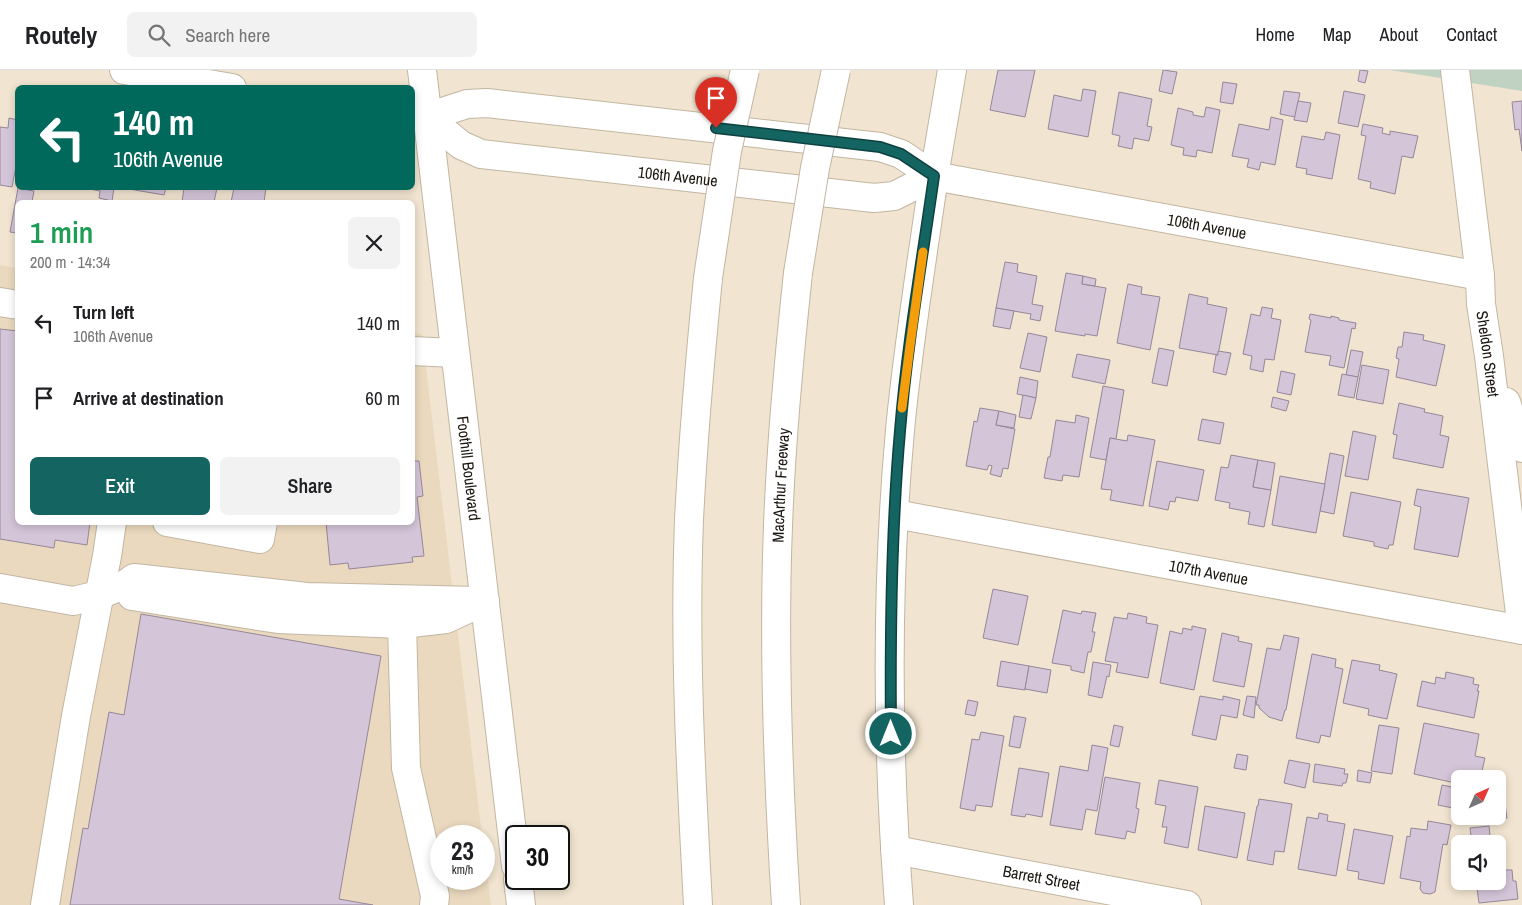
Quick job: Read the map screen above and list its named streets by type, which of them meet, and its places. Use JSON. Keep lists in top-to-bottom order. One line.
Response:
{"streets":{"main road":["106th Avenue","Sheldon Street","Foothill Boulevard","MacArthur Freeway","107th Avenue","Barrett Street"]},"crossings":[["106th Avenue","Sheldon Street"],["106th Avenue","Foothill Boulevard"],["Sheldon Street","107th Avenue"]],"north":"top right","page":{"header":"Routely","search":"Search here","nav":["Home","Map","About","Contact"],"turn":["140 m","106th Avenue"],"heading":["1 min","200 m · 14:34"],"list":[{"name":"Turn left","note":"106th Avenue","value":"140 m"},{"name":"Arrive at destination","value":"60 m"}],"buttons":["Exit","Share"],"speed":"23 km/h","limit":"30"}}
